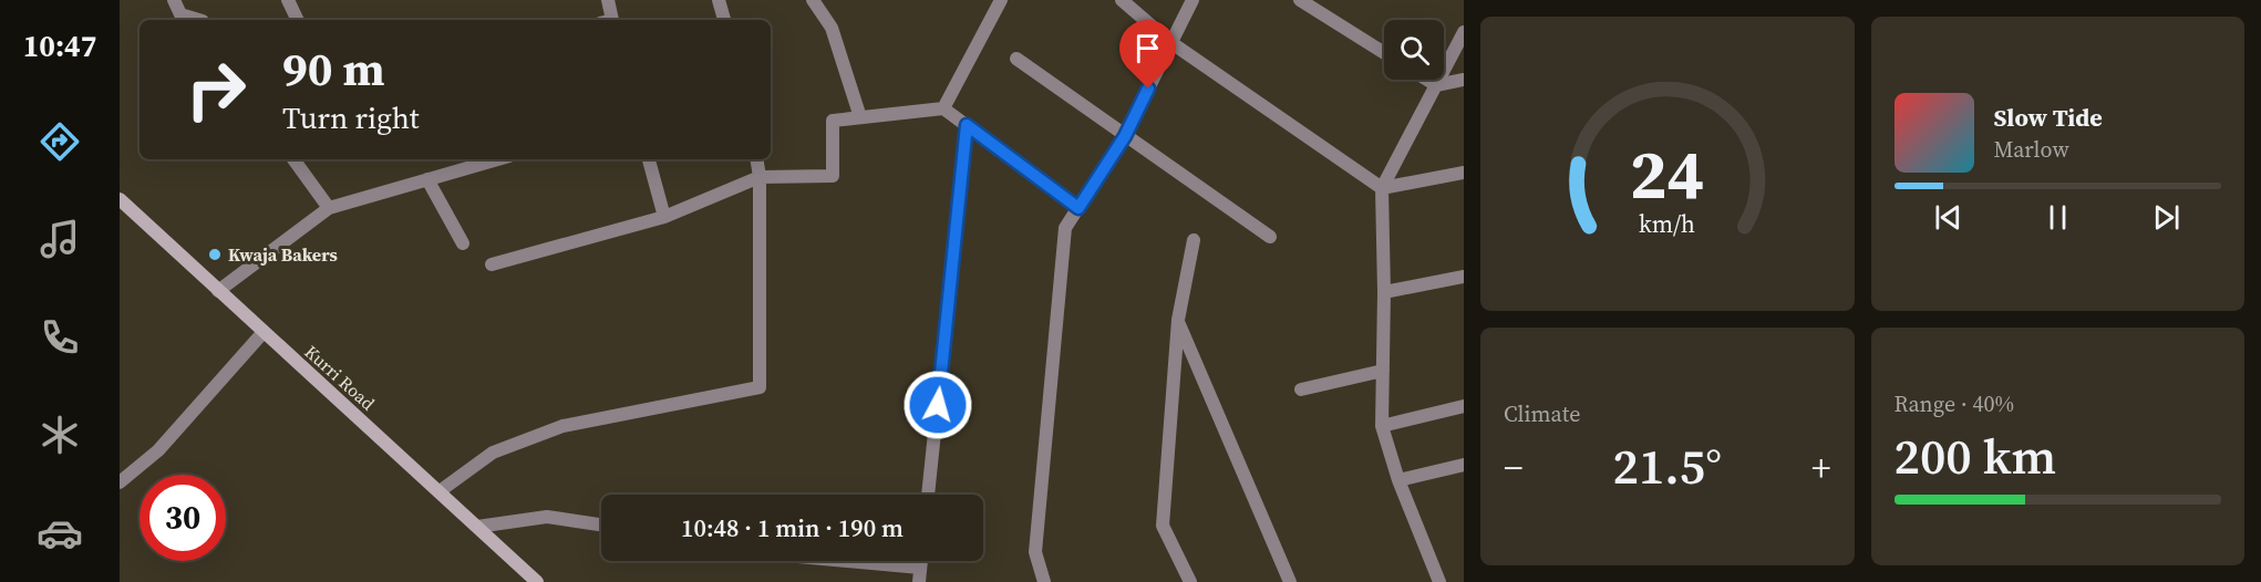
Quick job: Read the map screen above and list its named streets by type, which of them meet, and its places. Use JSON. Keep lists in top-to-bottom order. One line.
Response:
{"streets":{"main road":["Kurri Road"]},"places":["Kwaja Bakers"],"page":{"tabs":"10:47","turn":["90 m","Turn right"],"song":["Slow Tide","Marlow"],"tile":["Climate",["Range · 40%","200 km"]],"heat":["−","21.5°","+"],"limit":"30","trip":"10:48 · 1 min · 190 m","gauge":["24","km/h"]}}
